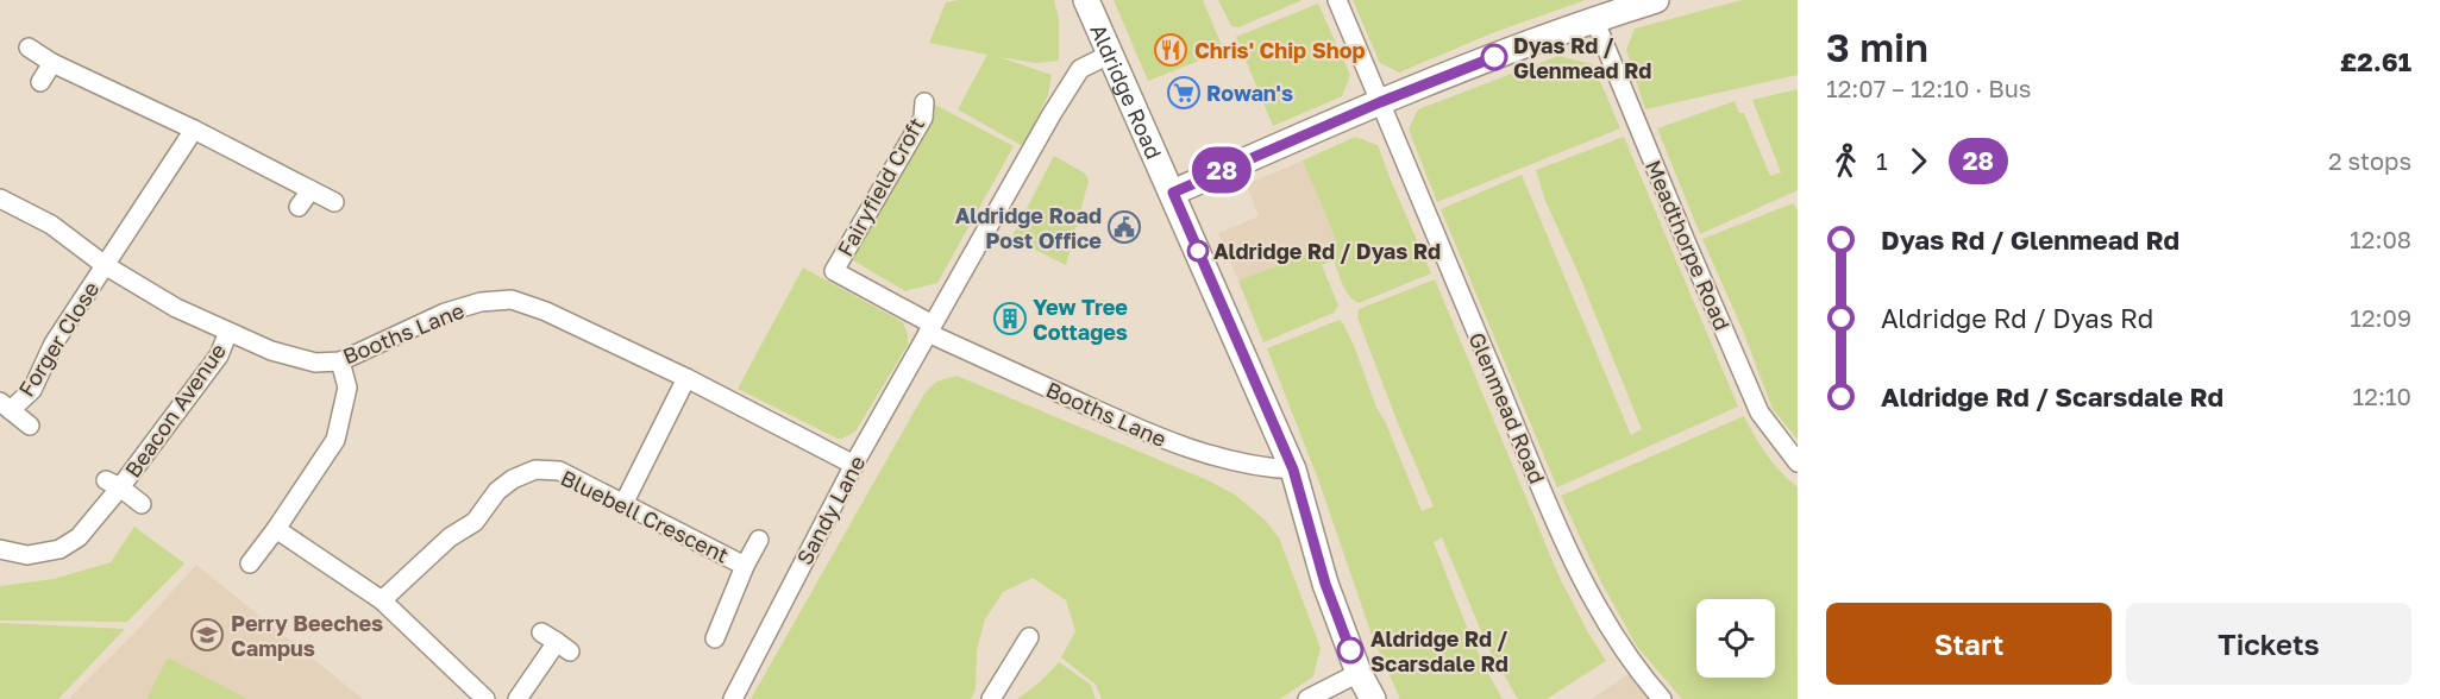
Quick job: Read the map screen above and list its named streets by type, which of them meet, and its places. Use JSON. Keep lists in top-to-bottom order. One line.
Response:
{"streets":{"street":["Aldridge Road","Fairyfield Croft","Meadthorpe Road","Booths Lane","Forger Close","Glenmead Road","Beacon Avenue","Sandy Lane","Bluebell Crescent"]},"crossings":[["Aldridge Road","Booths Lane"],["Aldridge Road","Sandy Lane"],["Fairyfield Croft","Booths Lane"],["Booths Lane","Forger Close"],["Booths Lane","Beacon Avenue"],["Booths Lane","Sandy Lane"]],"places":{"restaurant":["Chris' Chip Shop"],"other":["Dyas Rd / Glenmead Rd","Aldridge Rd / Dyas Rd","Aldridge Rd / Scarsdale Rd"],"supermarket":["Rowan's"],"public building":["Aldridge Road Post Office"],"building":["Yew Tree Cottages"],"school or university":["Perry Beeches Campus"]},"lines":["bus line 28"],"page":{"on_map":"28","heading":["3 min","12:07 – 12:10 · Bus","£2.61"],"legs":["1","28","2 stops"],"list":[{"name":"Dyas Rd / Glenmead Rd","value":"12:08"},{"name":"Aldridge Rd / Dyas Rd","value":"12:09"},{"name":"Aldridge Rd / Scarsdale Rd","value":"12:10"}],"buttons":["Start","Tickets"]}}
